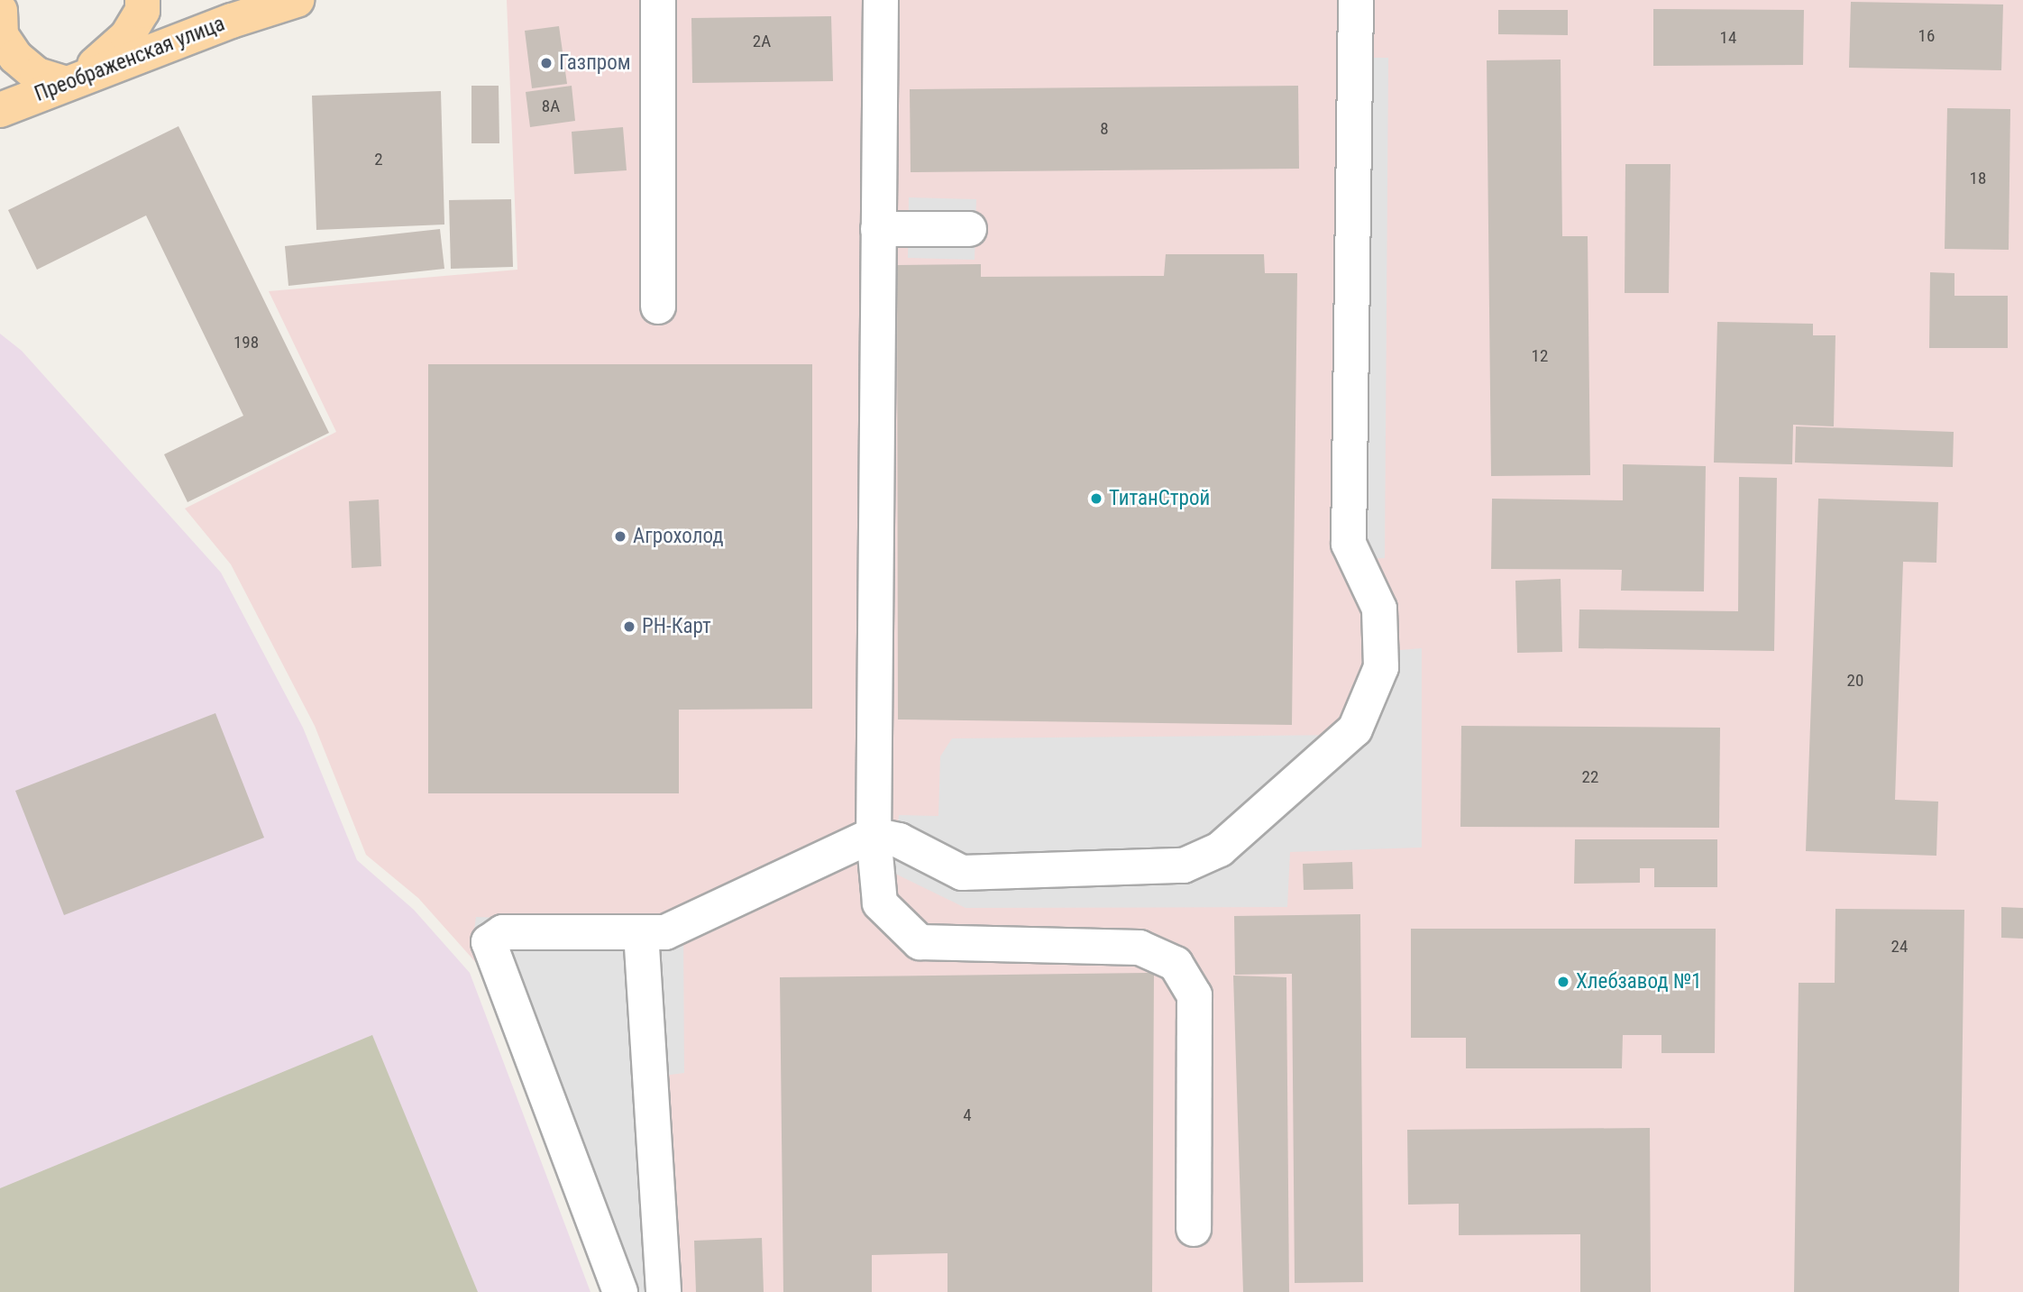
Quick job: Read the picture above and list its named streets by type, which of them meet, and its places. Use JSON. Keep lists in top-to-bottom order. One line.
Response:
{"streets":{"main road":["Преображенская улица"]},"places":["Газпром","ТитанСтрой","Агрохолод","РН-Карт","Хлебзавод №1"],"house_numbers":["16","14","2А","8А","8","2","18","198","12","20","22","24","4"]}
